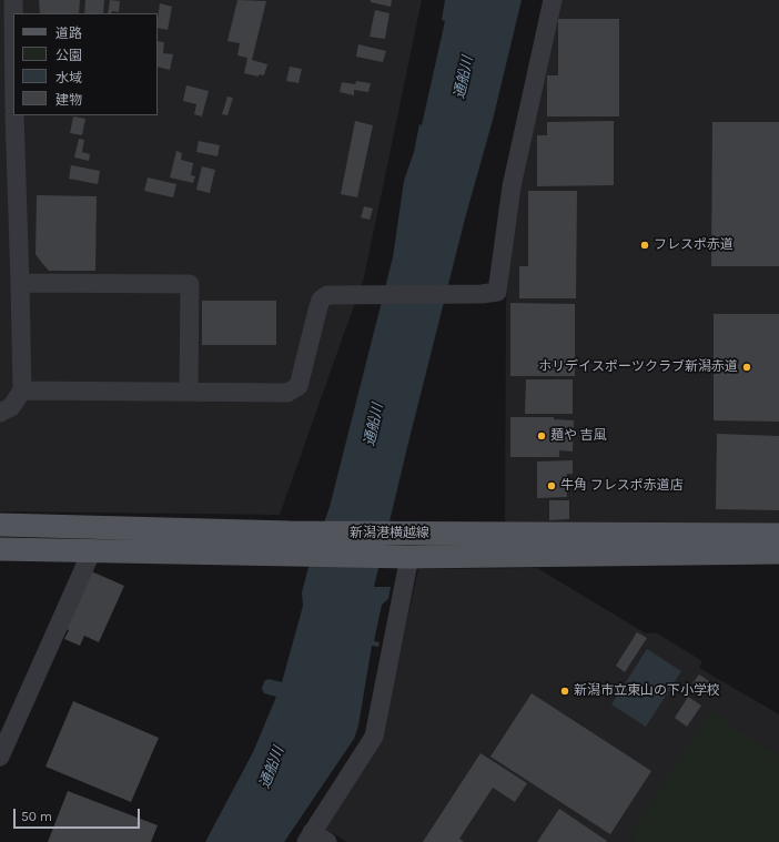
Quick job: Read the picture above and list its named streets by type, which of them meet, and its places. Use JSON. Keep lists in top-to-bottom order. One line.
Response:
{"streets":{"main road":["新潟港横越線"]},"water":["通船川"],"places":["フレスポ赤道","ホリデイスポーツクラブ新潟赤道","麺や 吉風","牛角 フレスポ赤道店","新潟市立東山の下小学校"],"legend":["道路","公園","水域","建物"],"scale_bar":"50 m"}
